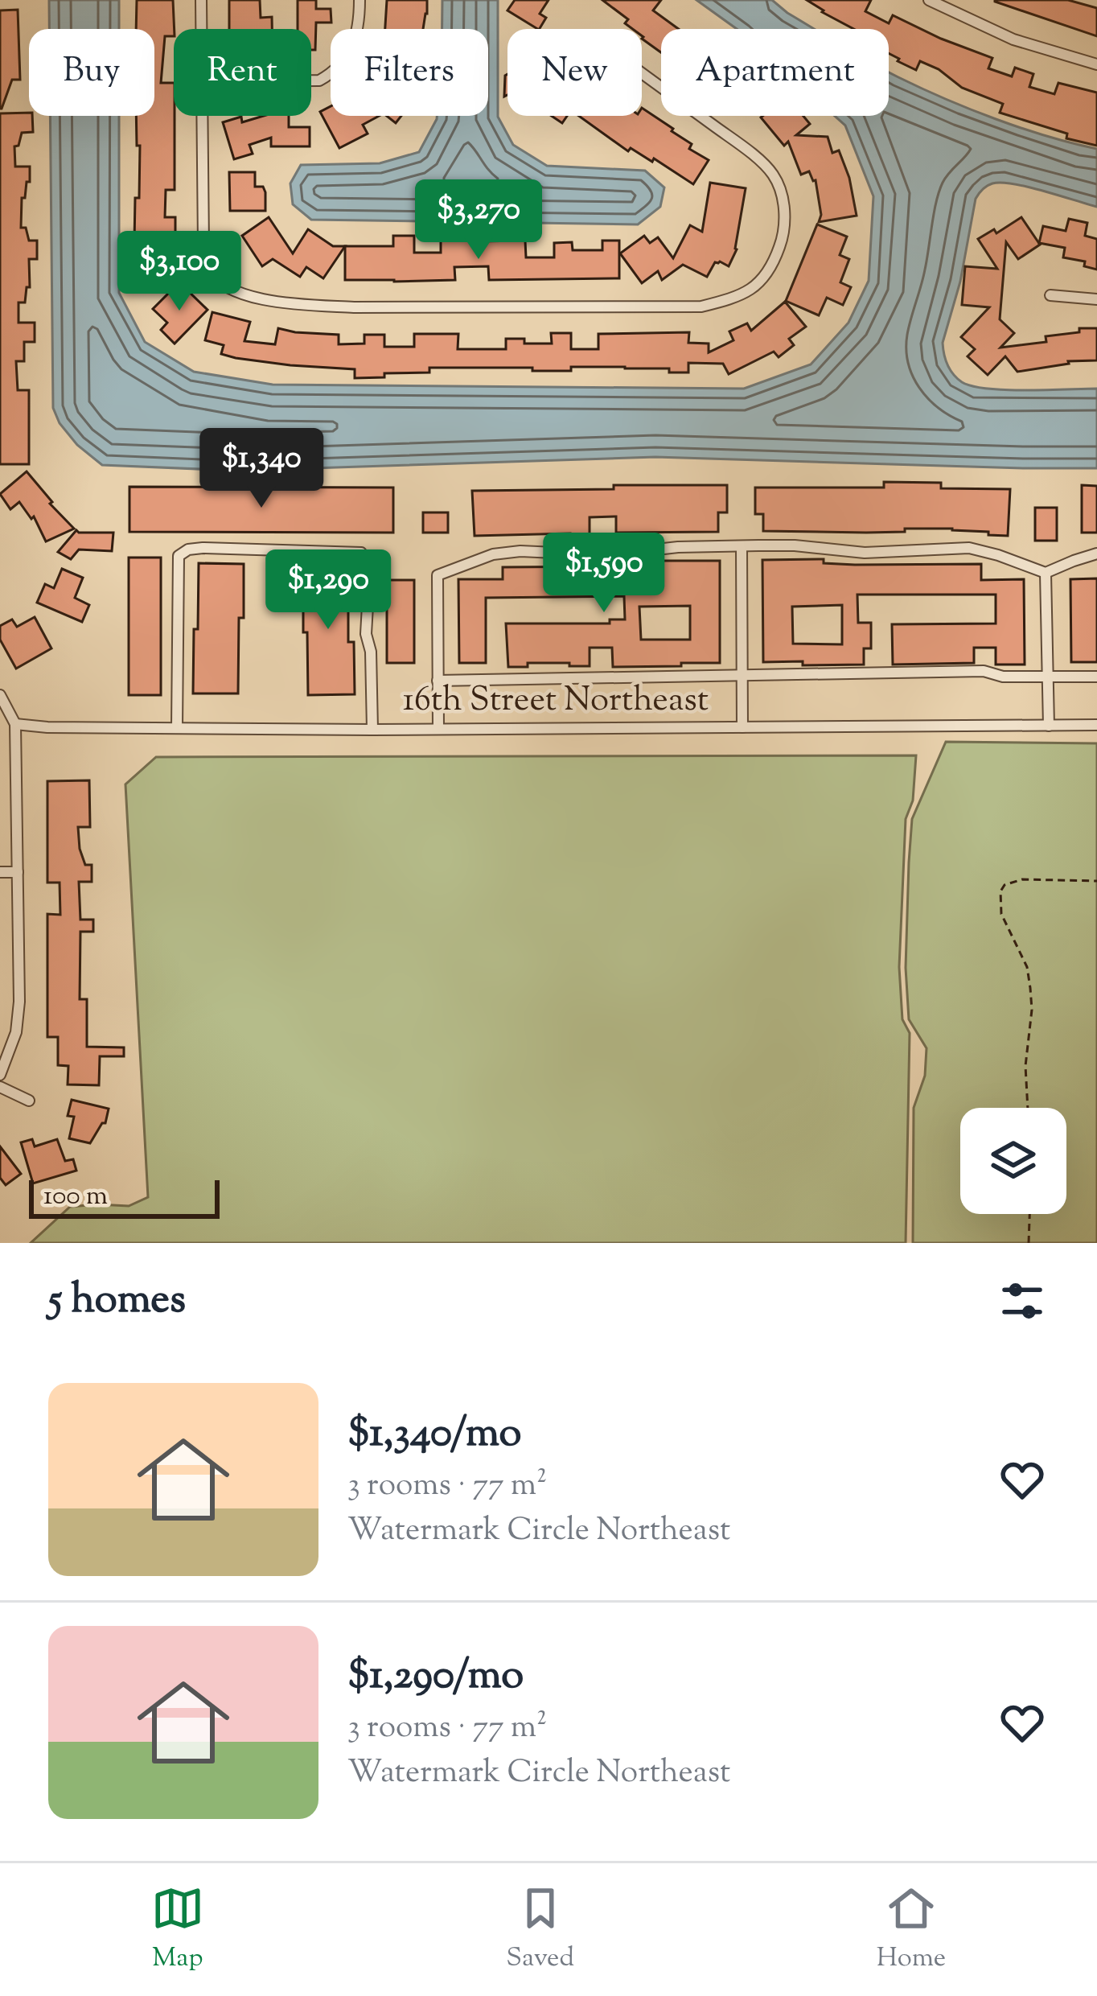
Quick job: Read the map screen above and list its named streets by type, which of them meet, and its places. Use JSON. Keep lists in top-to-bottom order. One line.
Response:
{"streets":{"street":["16th Street Northeast"]},"scale_bar":"100 m","page":{"chip":["Buy","Rent","Filters","New","Apartment"],"price":["$3,270","$3,100","$1,340","$1,590","$1,290"],"scale":"100 m","heading":"5 homes","list":[{"name":"$1,340/mo","note":"3 rooms · 77 m² · Watermark Circle Northeast"},{"name":"$1,290/mo","note":"3 rooms · 77 m² · Watermark Circle Northeast"}],"tabs":["Map","Saved","Home"]}}
